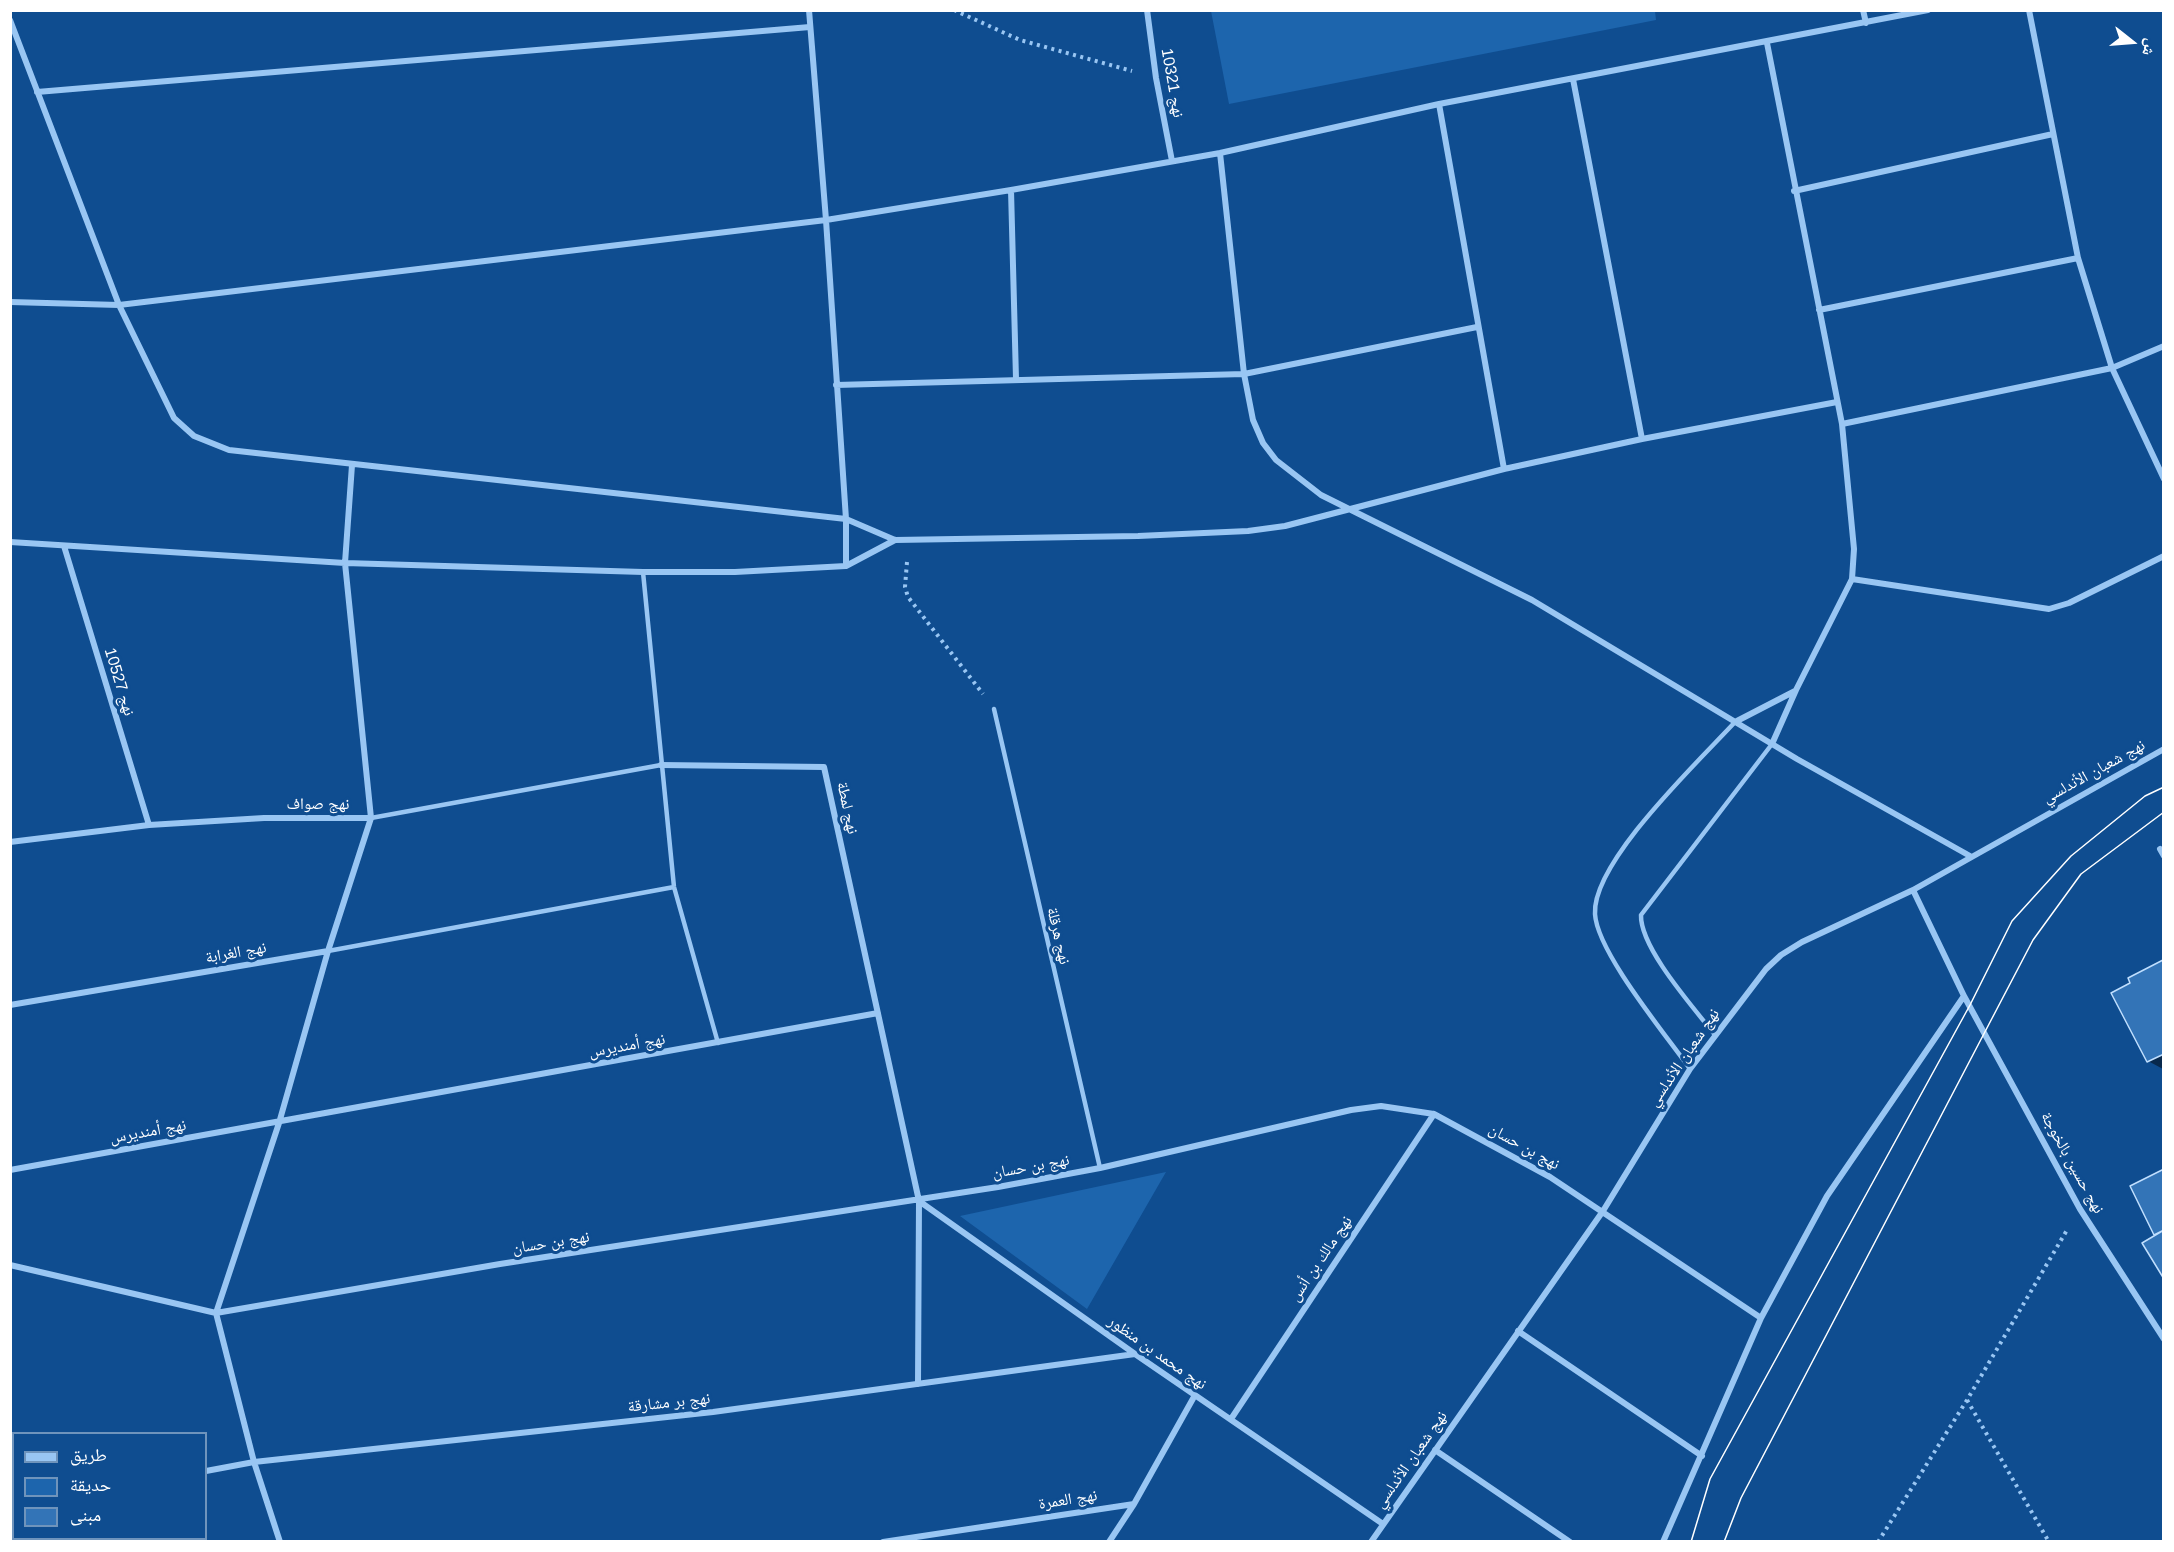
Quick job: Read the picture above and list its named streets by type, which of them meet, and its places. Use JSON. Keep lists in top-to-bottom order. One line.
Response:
{"streets":{"street":["نهج 10321","نهج 10527","نهج شعبان الأندلسي","نهج صواف","نهج لمطة","نهج الغرابة","نهج أمنديرس","نهج بن حسان","نهج حسين بالخوجة","نهج مالك بن أنس","نهج محمد بن منظور","نهج بر مشارقة","نهج العمرة"],"lane":["نهج هرقلة"]},"crossings":[["نهج 10527","نهج صواف"],["نهج شعبان الأندلسي","نهج بن حسان"],["نهج شعبان الأندلسي","نهج حسين بالخوجة"],["نهج شعبان الأندلسي","نهج محمد بن منظور"],["نهج لمطة","نهج أمنديرس"],["نهج هرقلة","نهج بن حسان"],["نهج بن حسان","نهج مالك بن أنس"],["نهج بن حسان","نهج محمد بن منظور"],["نهج مالك بن أنس","نهج محمد بن منظور"],["نهج محمد بن منظور","نهج بر مشارقة"]],"legend":["طريق","حديقة","مبنى"],"north":"right"}
